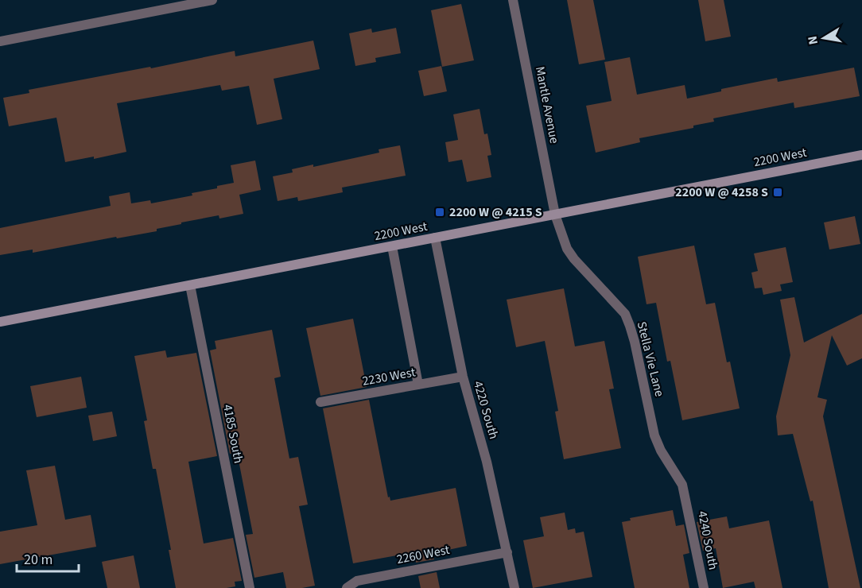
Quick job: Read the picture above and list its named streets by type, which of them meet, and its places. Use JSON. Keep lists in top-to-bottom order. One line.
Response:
{"streets":{"street":["Mantle Avenue","2200 West","Stella Vie Lane","2230 West","4220 South","4185 South","4240 South","2260 West"]},"crossings":[["Mantle Avenue","2200 West"],["Mantle Avenue","Stella Vie Lane"],["2200 West","Stella Vie Lane"],["2200 West","4220 South"],["2200 West","4185 South"],["Stella Vie Lane","4240 South"],["2230 West","4220 South"],["4220 South","2260 West"]],"places":{"transit":["2200 W @ 4258 S","2200 W @ 4215 S"]},"scale_bar":"20 m","north":"left"}
